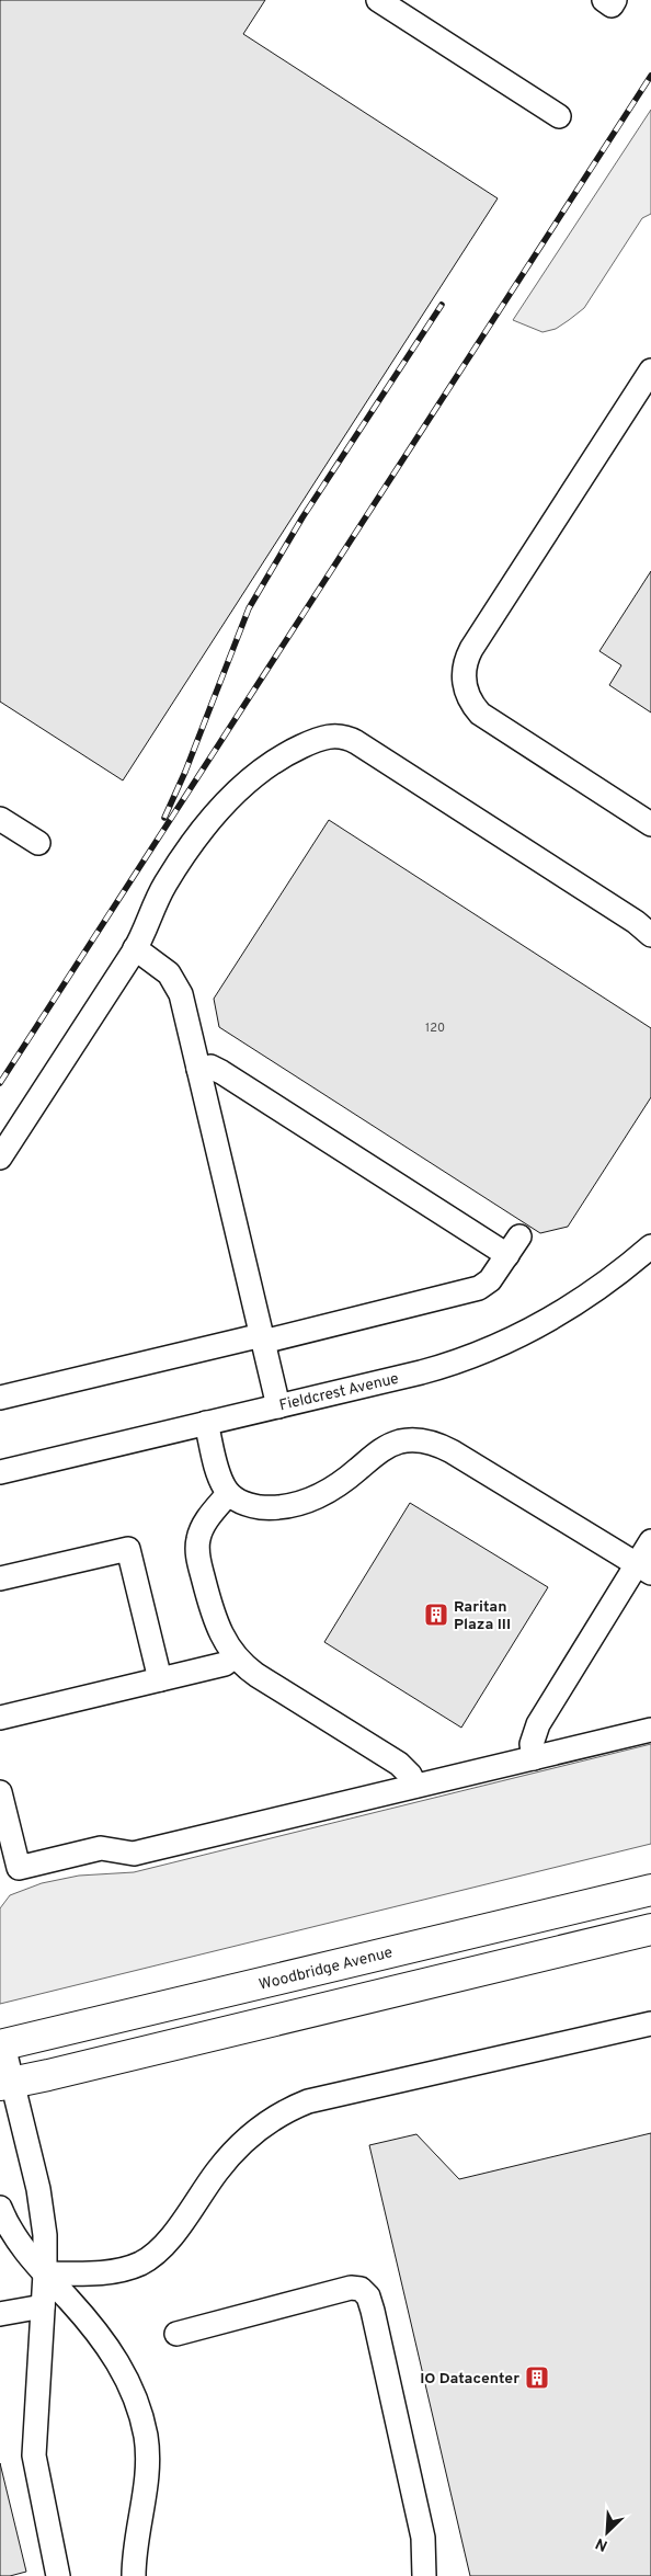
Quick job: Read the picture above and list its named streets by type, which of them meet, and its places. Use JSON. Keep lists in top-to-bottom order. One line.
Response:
{"streets":{"main road":["Woodbridge Avenue"],"street":["Fieldcrest Avenue"]},"places":{"building":["Raritan Plaza III","IO Datacenter"]},"house_numbers":["120"],"north":"bottom left"}
